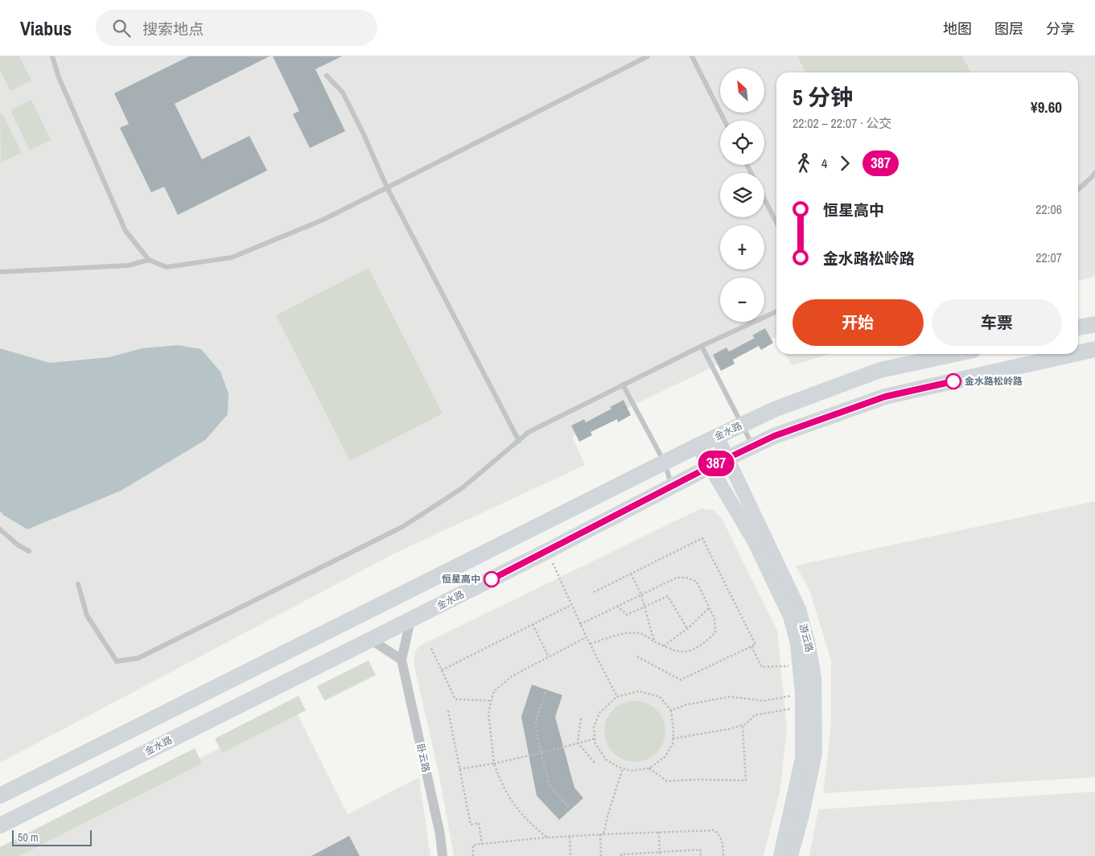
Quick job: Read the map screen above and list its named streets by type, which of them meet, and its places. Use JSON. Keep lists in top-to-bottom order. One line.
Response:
{"streets":{"main road":["金水路","游云路"],"street":["卧云路"]},"crossings":[["金水路","游云路"],["金水路","卧云路"]],"places":["金水路松岭路","恒星高中"],"lines":["bus line 387"],"scale_bar":"50 m","north":"top left","page":{"header":"Viabus","search":"搜索地点","nav":["地图","图层","分享"],"on_map":"387","map_buttons":["+","−"],"heading":["5 分钟","22:02 – 22:07 · 公交","¥9.60"],"legs":["4","387"],"list":[{"name":"恒星高中","value":"22:06"},{"name":"金水路松岭路","value":"22:07"}],"buttons":["开始","车票"],"scale":"50 m"}}
